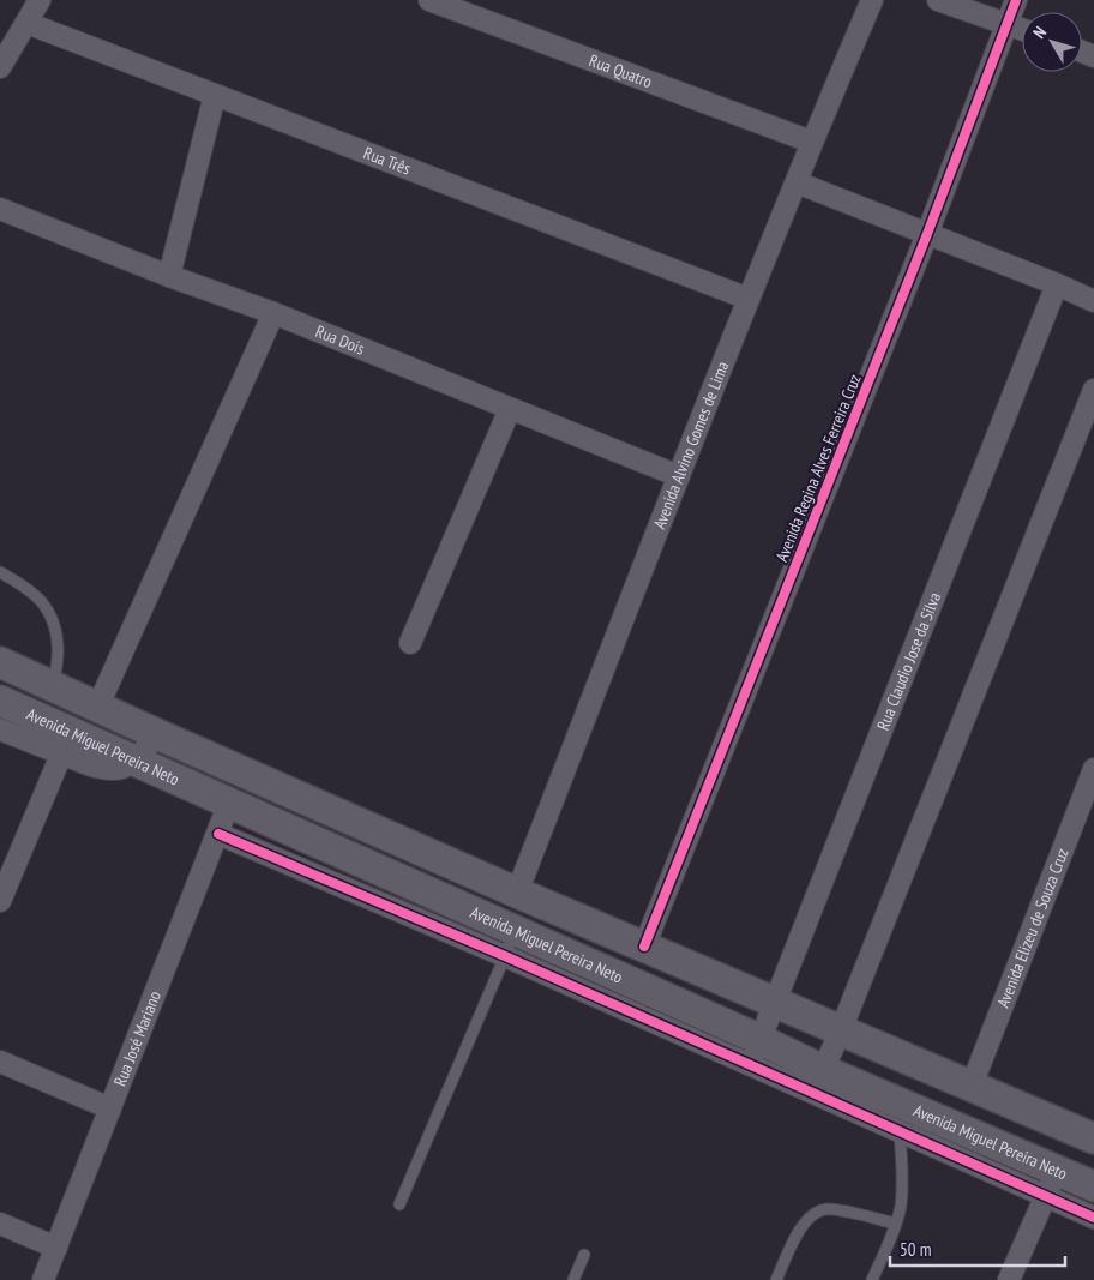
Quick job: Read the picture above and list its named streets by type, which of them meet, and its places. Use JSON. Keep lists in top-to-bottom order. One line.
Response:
{"streets":{"main road":["Avenida Miguel Pereira Neto"],"street":["Rua Quatro","Rua Três","Rua Dois","Avenida Alvino Gomes de Lima","Avenida Regina Alves Ferreira Cruz","Rua Claudio Jose da Silva","Avenida Elizeu de Souza Cruz","Rua José Mariano"]},"crossings":[["Rua Quatro","Avenida Alvino Gomes de Lima"],["Rua Três","Avenida Alvino Gomes de Lima"],["Rua Dois","Avenida Alvino Gomes de Lima"],["Avenida Alvino Gomes de Lima","Avenida Miguel Pereira Neto"],["Avenida Regina Alves Ferreira Cruz","Avenida Miguel Pereira Neto"],["Rua Claudio Jose da Silva","Avenida Miguel Pereira Neto"],["Avenida Miguel Pereira Neto","Avenida Elizeu de Souza Cruz"],["Avenida Miguel Pereira Neto","Rua José Mariano"]],"scale_bar":"50 m","north":"top left"}
